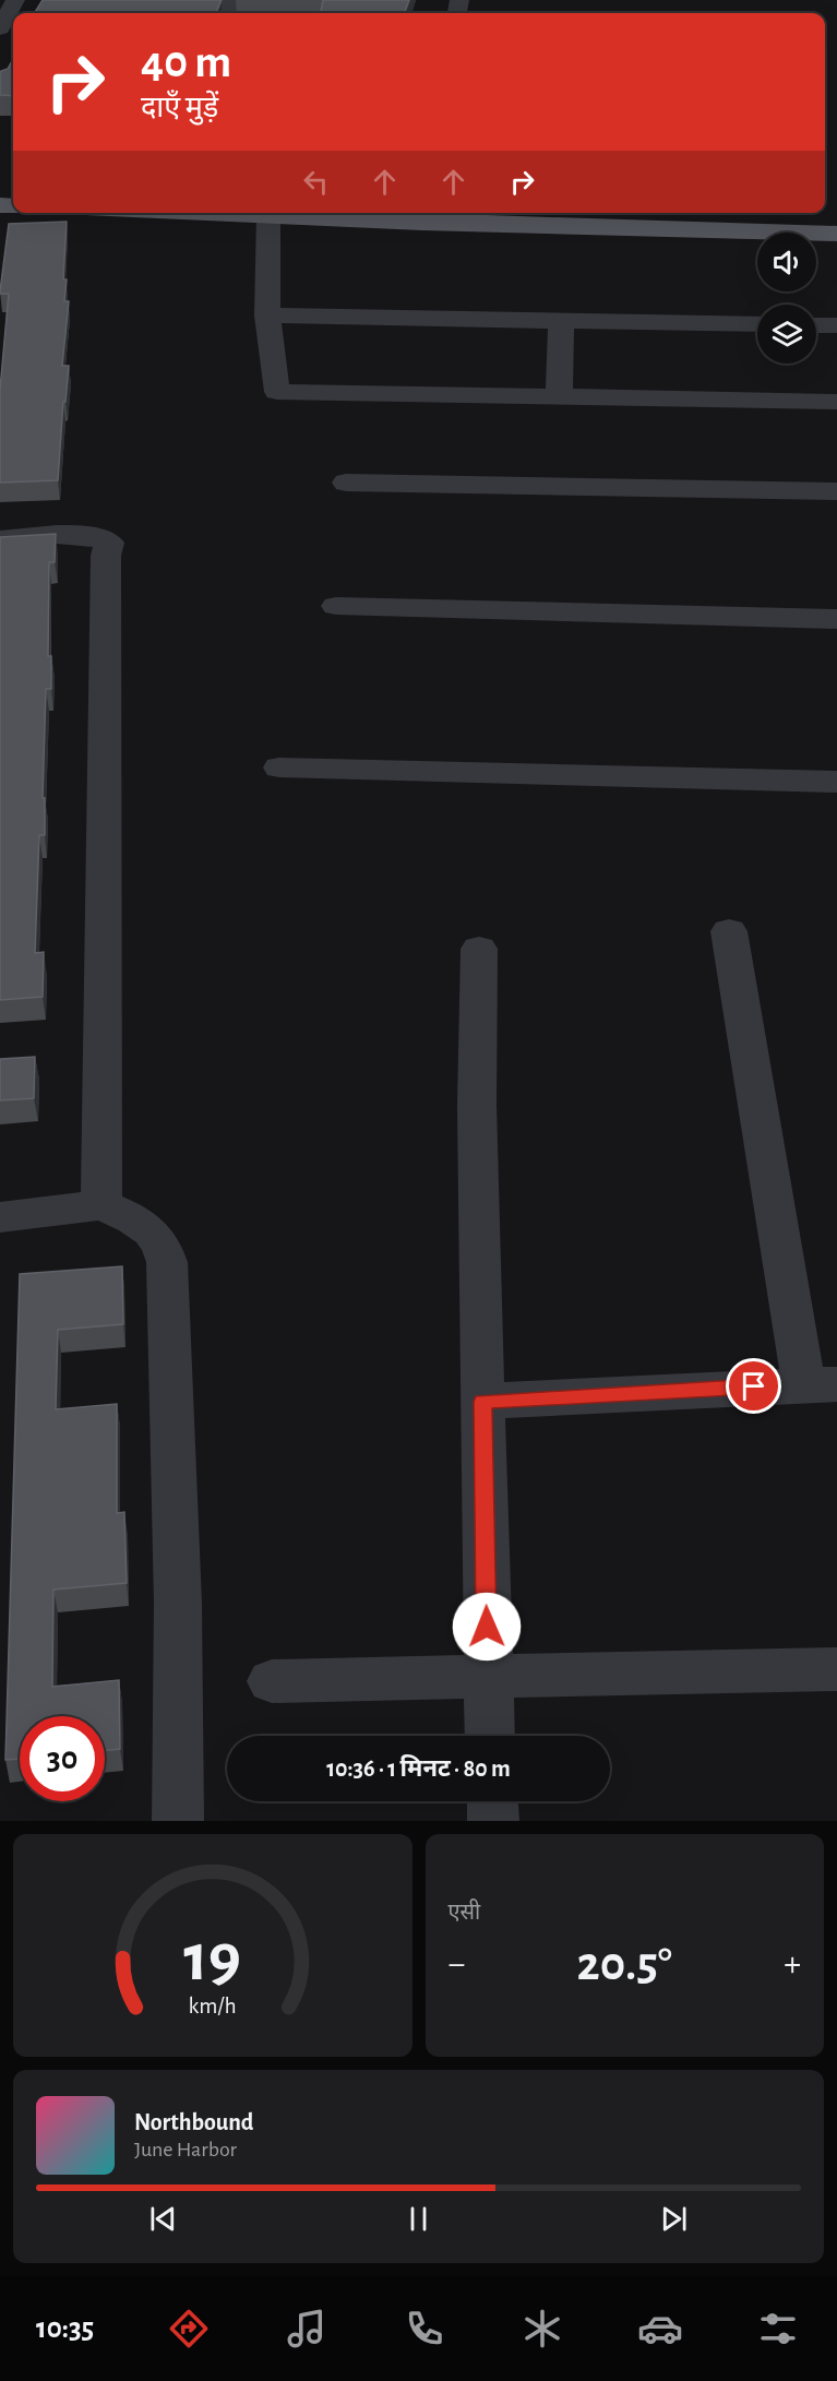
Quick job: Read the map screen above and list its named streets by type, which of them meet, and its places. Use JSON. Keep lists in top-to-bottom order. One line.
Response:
{"page":{"turn":["40 m","दाएँ मुड़ें"],"limit":"30","trip":"10:36 · 1 मिनट · 80 m","tile":"एसी","heat":["−","20.5°","+"],"song":["Northbound","June Harbor"],"tabs":"10:35","gauge":["19","km/h"]}}
